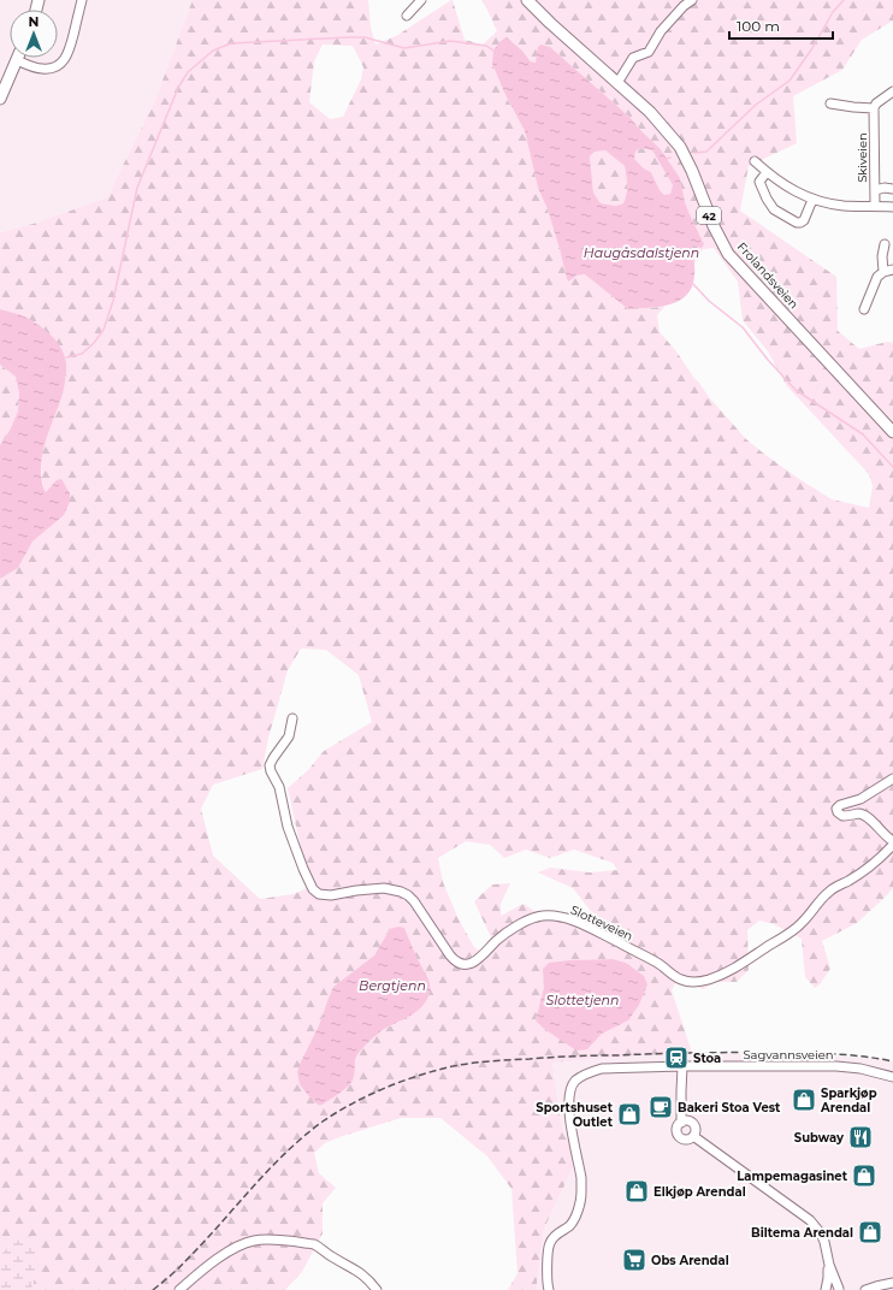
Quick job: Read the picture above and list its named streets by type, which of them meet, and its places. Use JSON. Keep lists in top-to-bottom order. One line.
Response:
{"streets":{"main road":["42","Frolandsveien"],"street":["Skiveien","Slotteveien","Sagvannsveien"]},"water":["Haugåsdalstjenn","Bergtjenn","Slottetjenn"],"places":{"station":["Stoa"],"shop":["Sparkjøp Arendal","Sportshuset Outlet","Lampemagasinet","Elkjøp Arendal","Biltema Arendal"],"cafe":["Bakeri Stoa Vest"],"restaurant":["Subway"],"supermarket":["Obs Arendal"]},"scale_bar":"100 m","north":"top"}
